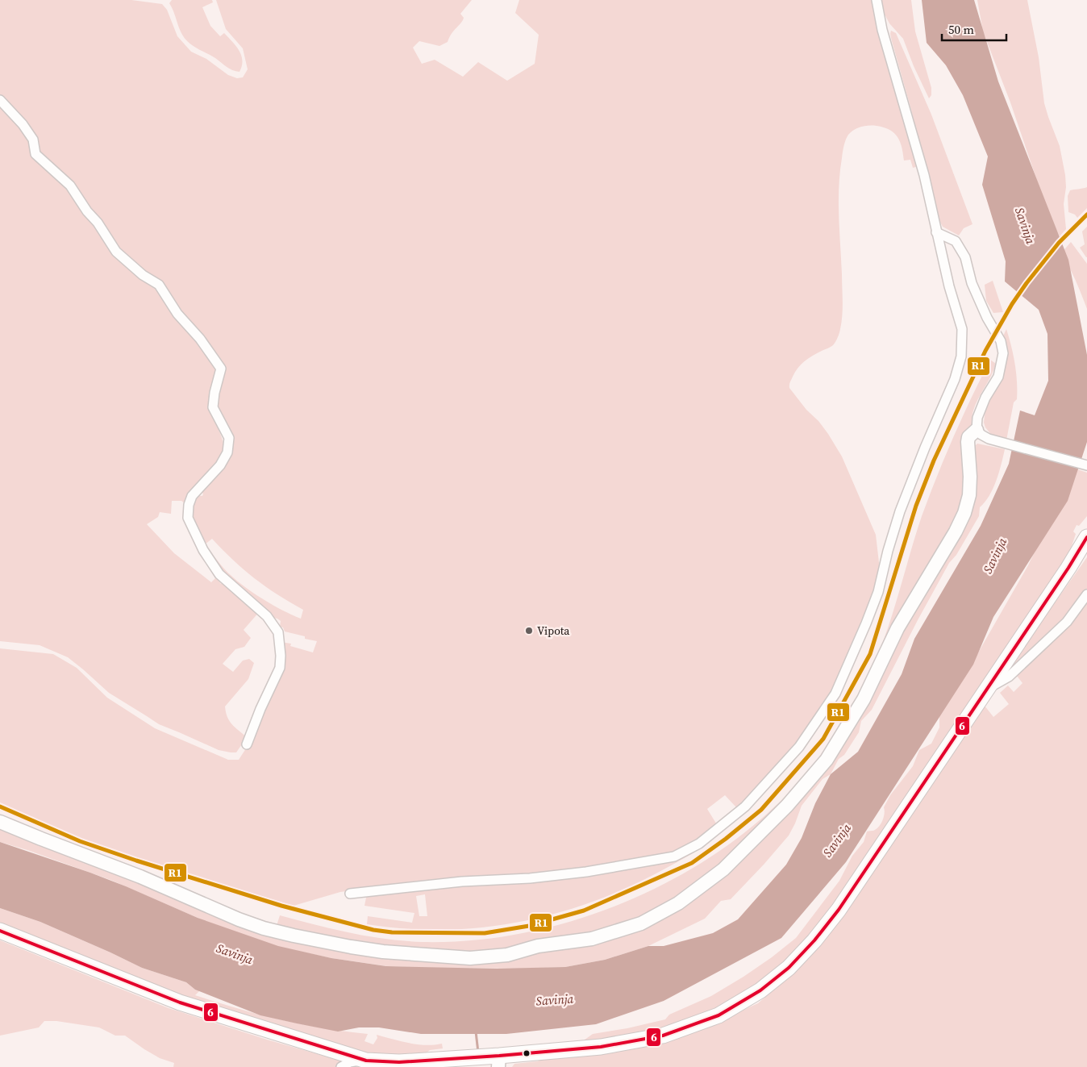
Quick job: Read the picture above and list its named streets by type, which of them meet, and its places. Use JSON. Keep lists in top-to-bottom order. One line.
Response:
{"water":["Savinja"],"places":["Vipota"],"lines":["transit line R1","transit line 6"],"scale_bar":"50 m"}
